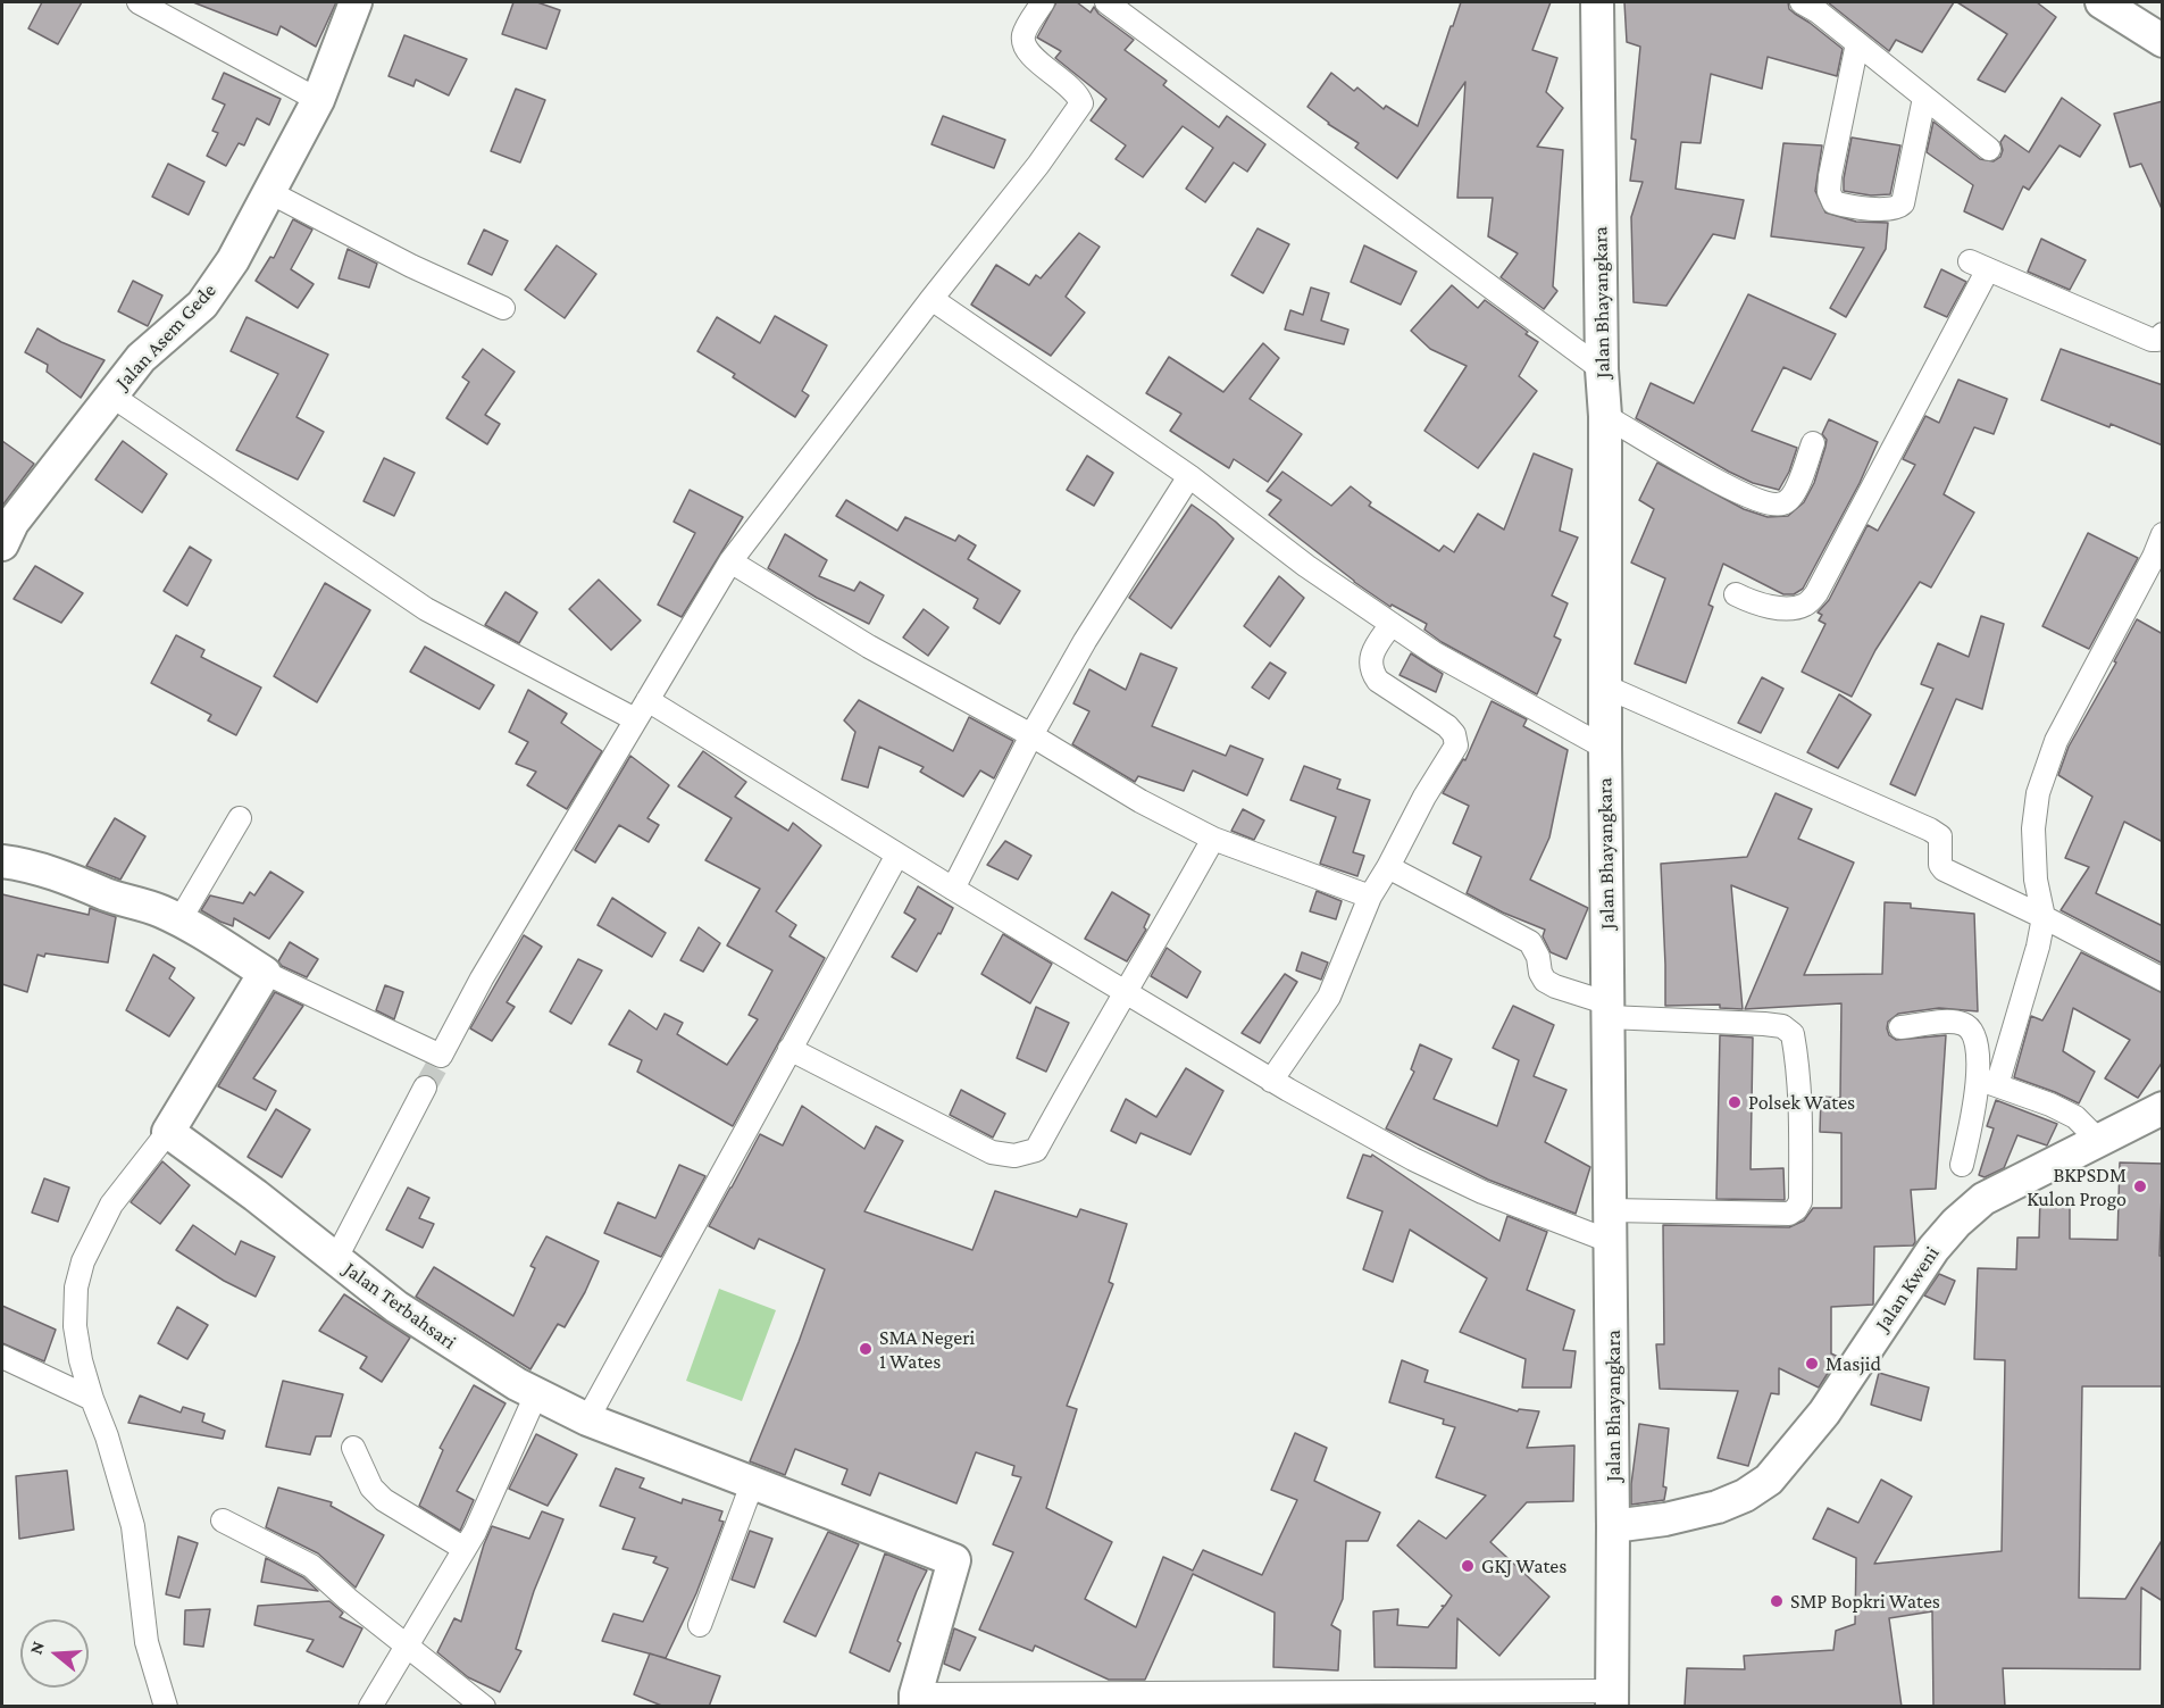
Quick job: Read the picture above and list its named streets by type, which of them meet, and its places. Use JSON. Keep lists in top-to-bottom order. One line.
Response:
{"streets":{"street":["Jalan Bhayangkara","Jalan Asem Gede","Jalan Kweni","Jalan Terbahsari"]},"crossings":[["Jalan Bhayangkara","Jalan Kweni"]],"places":["Polsek Wates","BKPSDM Kulon Progo","SMA Negeri 1 Wates","Masjid","GKJ Wates","SMP Bopkri Wates"],"north":"left"}
